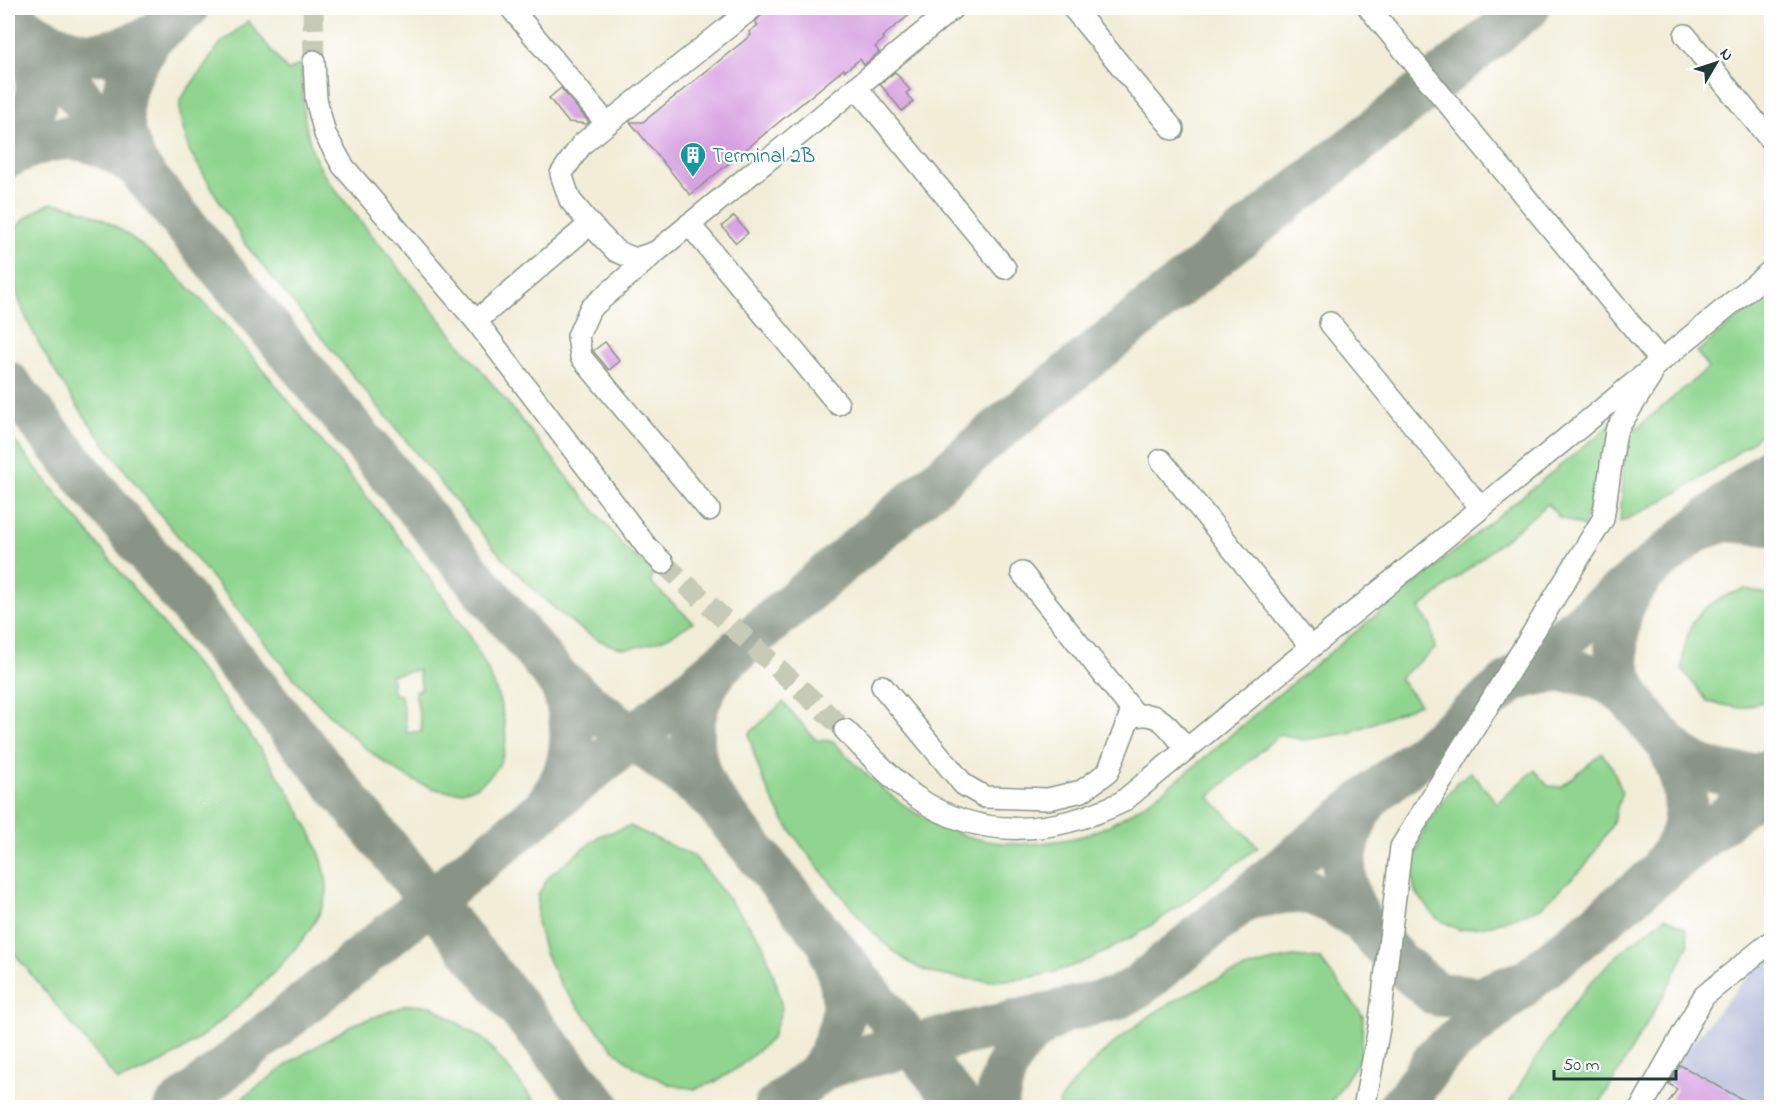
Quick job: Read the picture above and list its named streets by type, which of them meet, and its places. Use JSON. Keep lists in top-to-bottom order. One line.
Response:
{"places":{"building":["Terminal 2B"]},"scale_bar":"50 m","north":"top right"}
